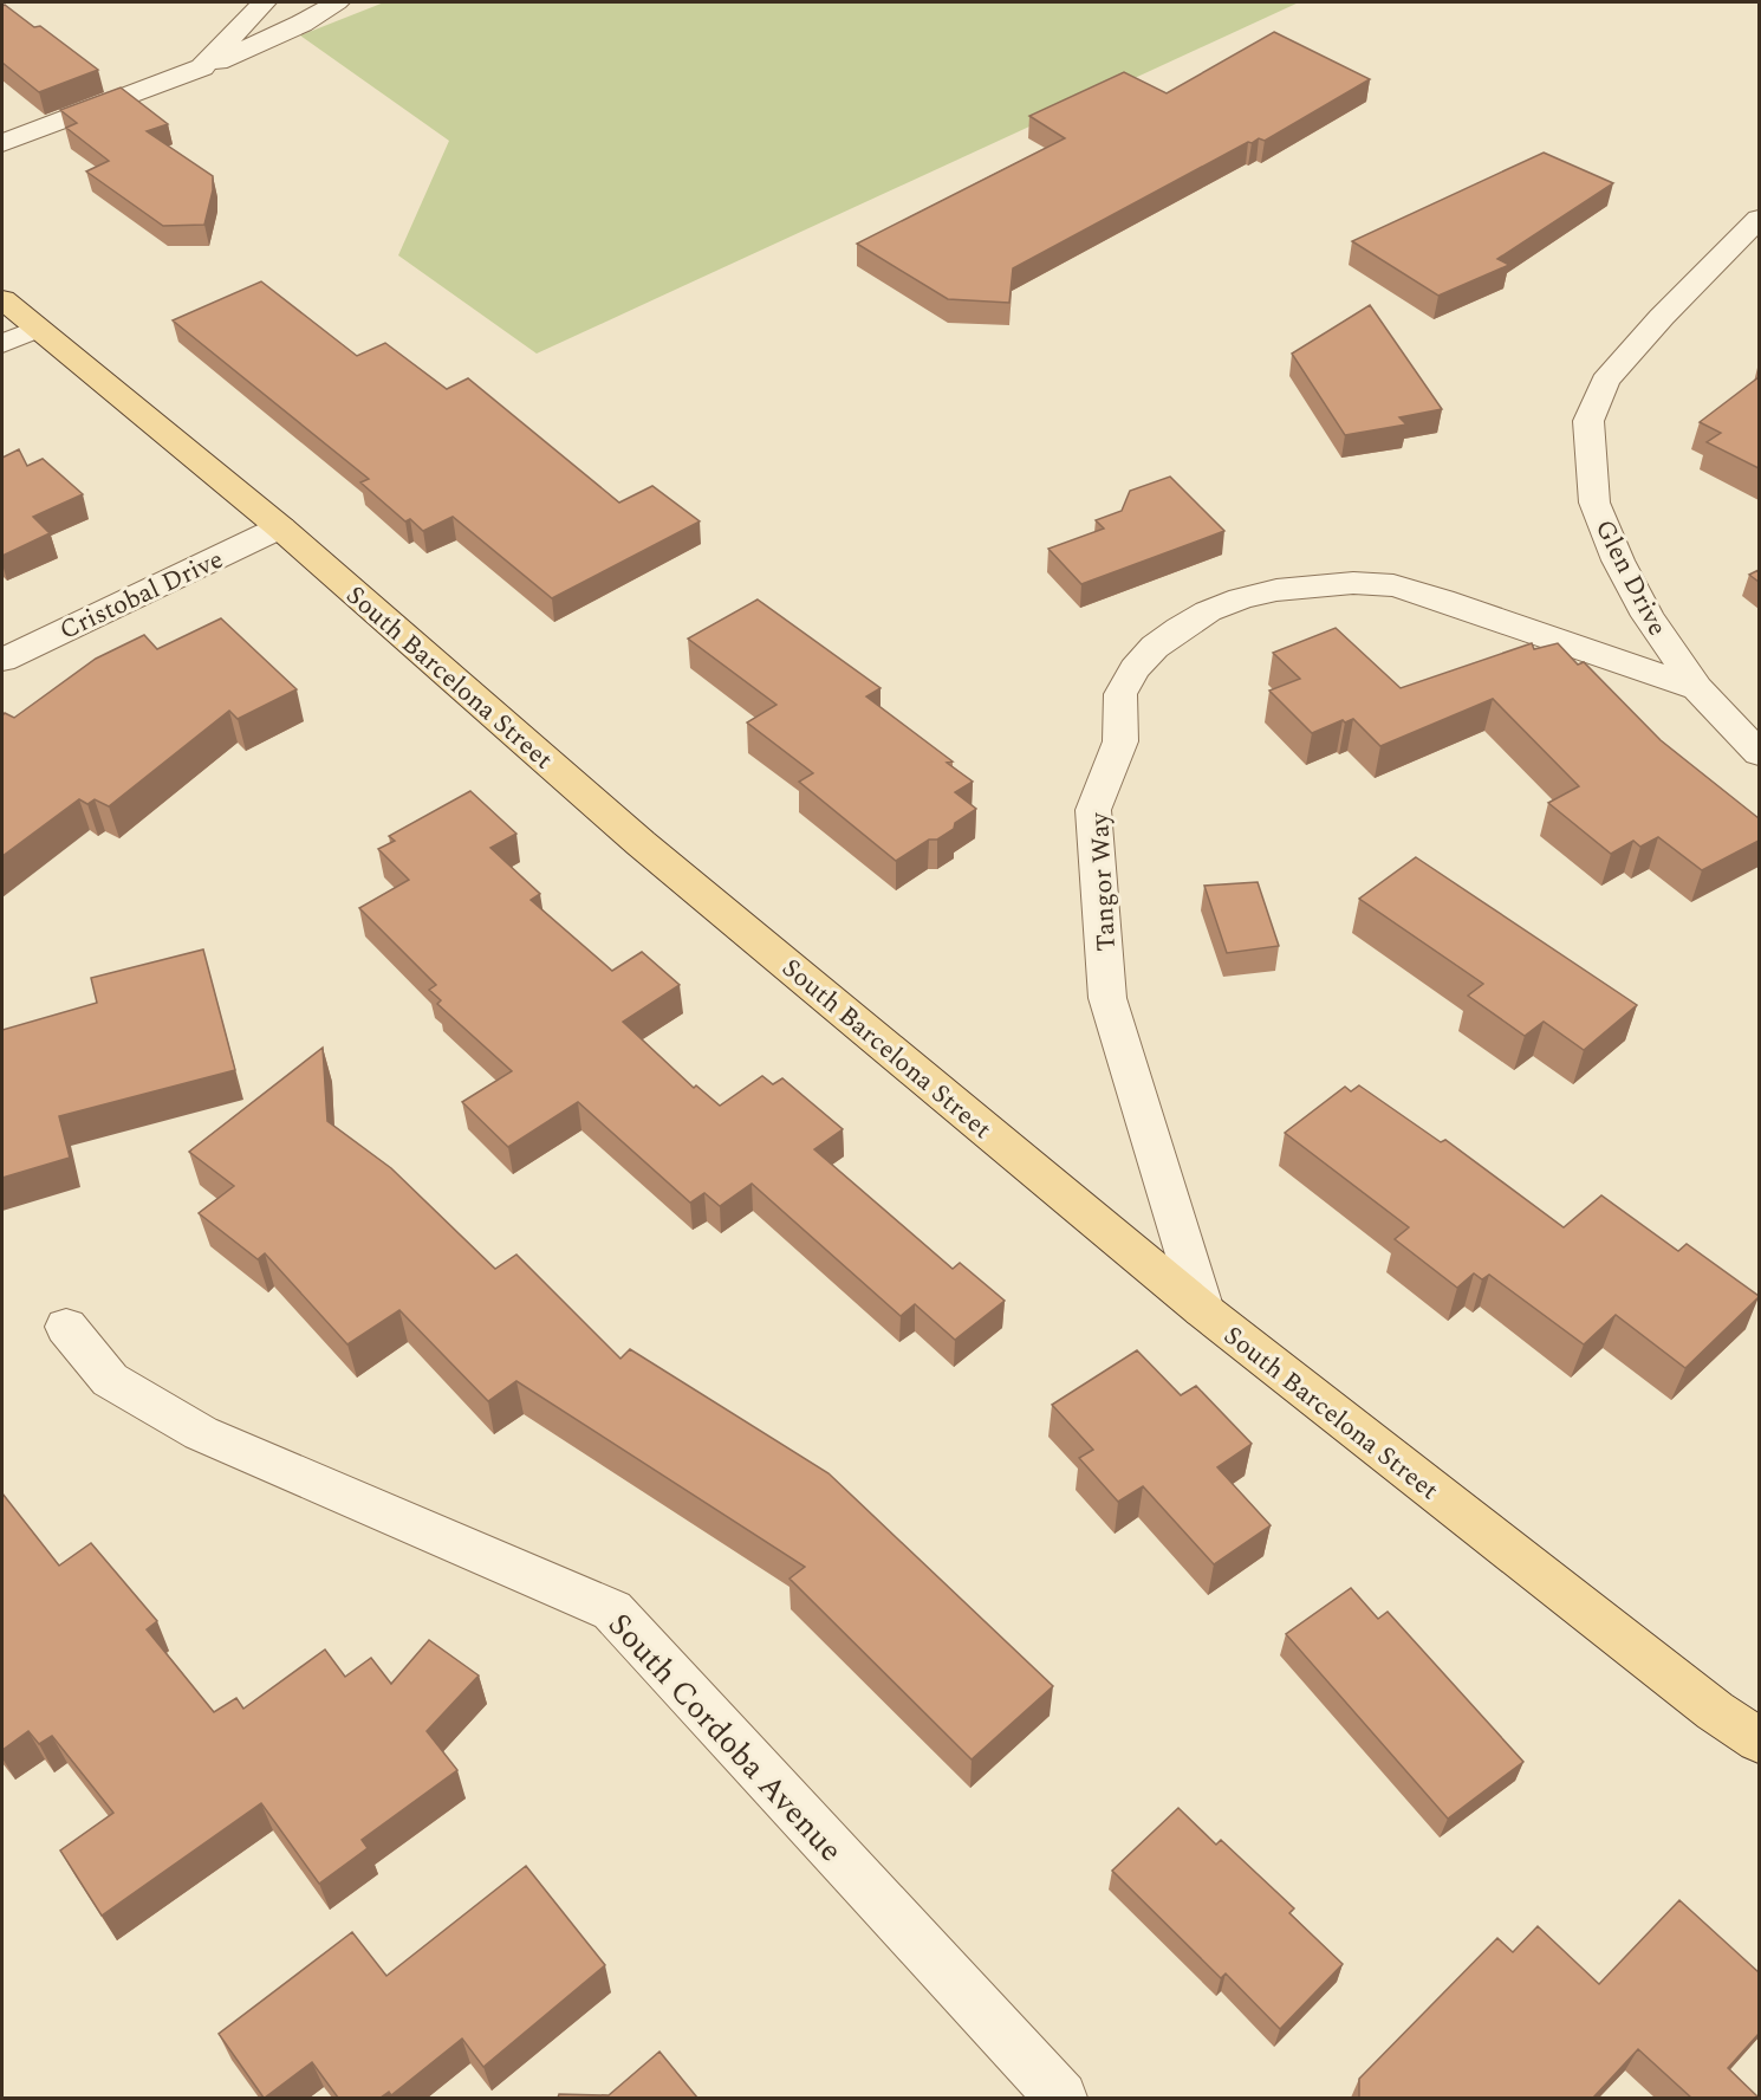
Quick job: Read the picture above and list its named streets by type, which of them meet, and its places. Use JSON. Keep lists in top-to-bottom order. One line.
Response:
{"streets":{"main road":["South Barcelona Street"],"street":["Glen Drive","Cristobal Drive","Tangor Way","South Cordoba Avenue"]},"crossings":[["Glen Drive","Tangor Way"],["Cristobal Drive","South Barcelona Street"],["South Barcelona Street","Tangor Way"]]}
